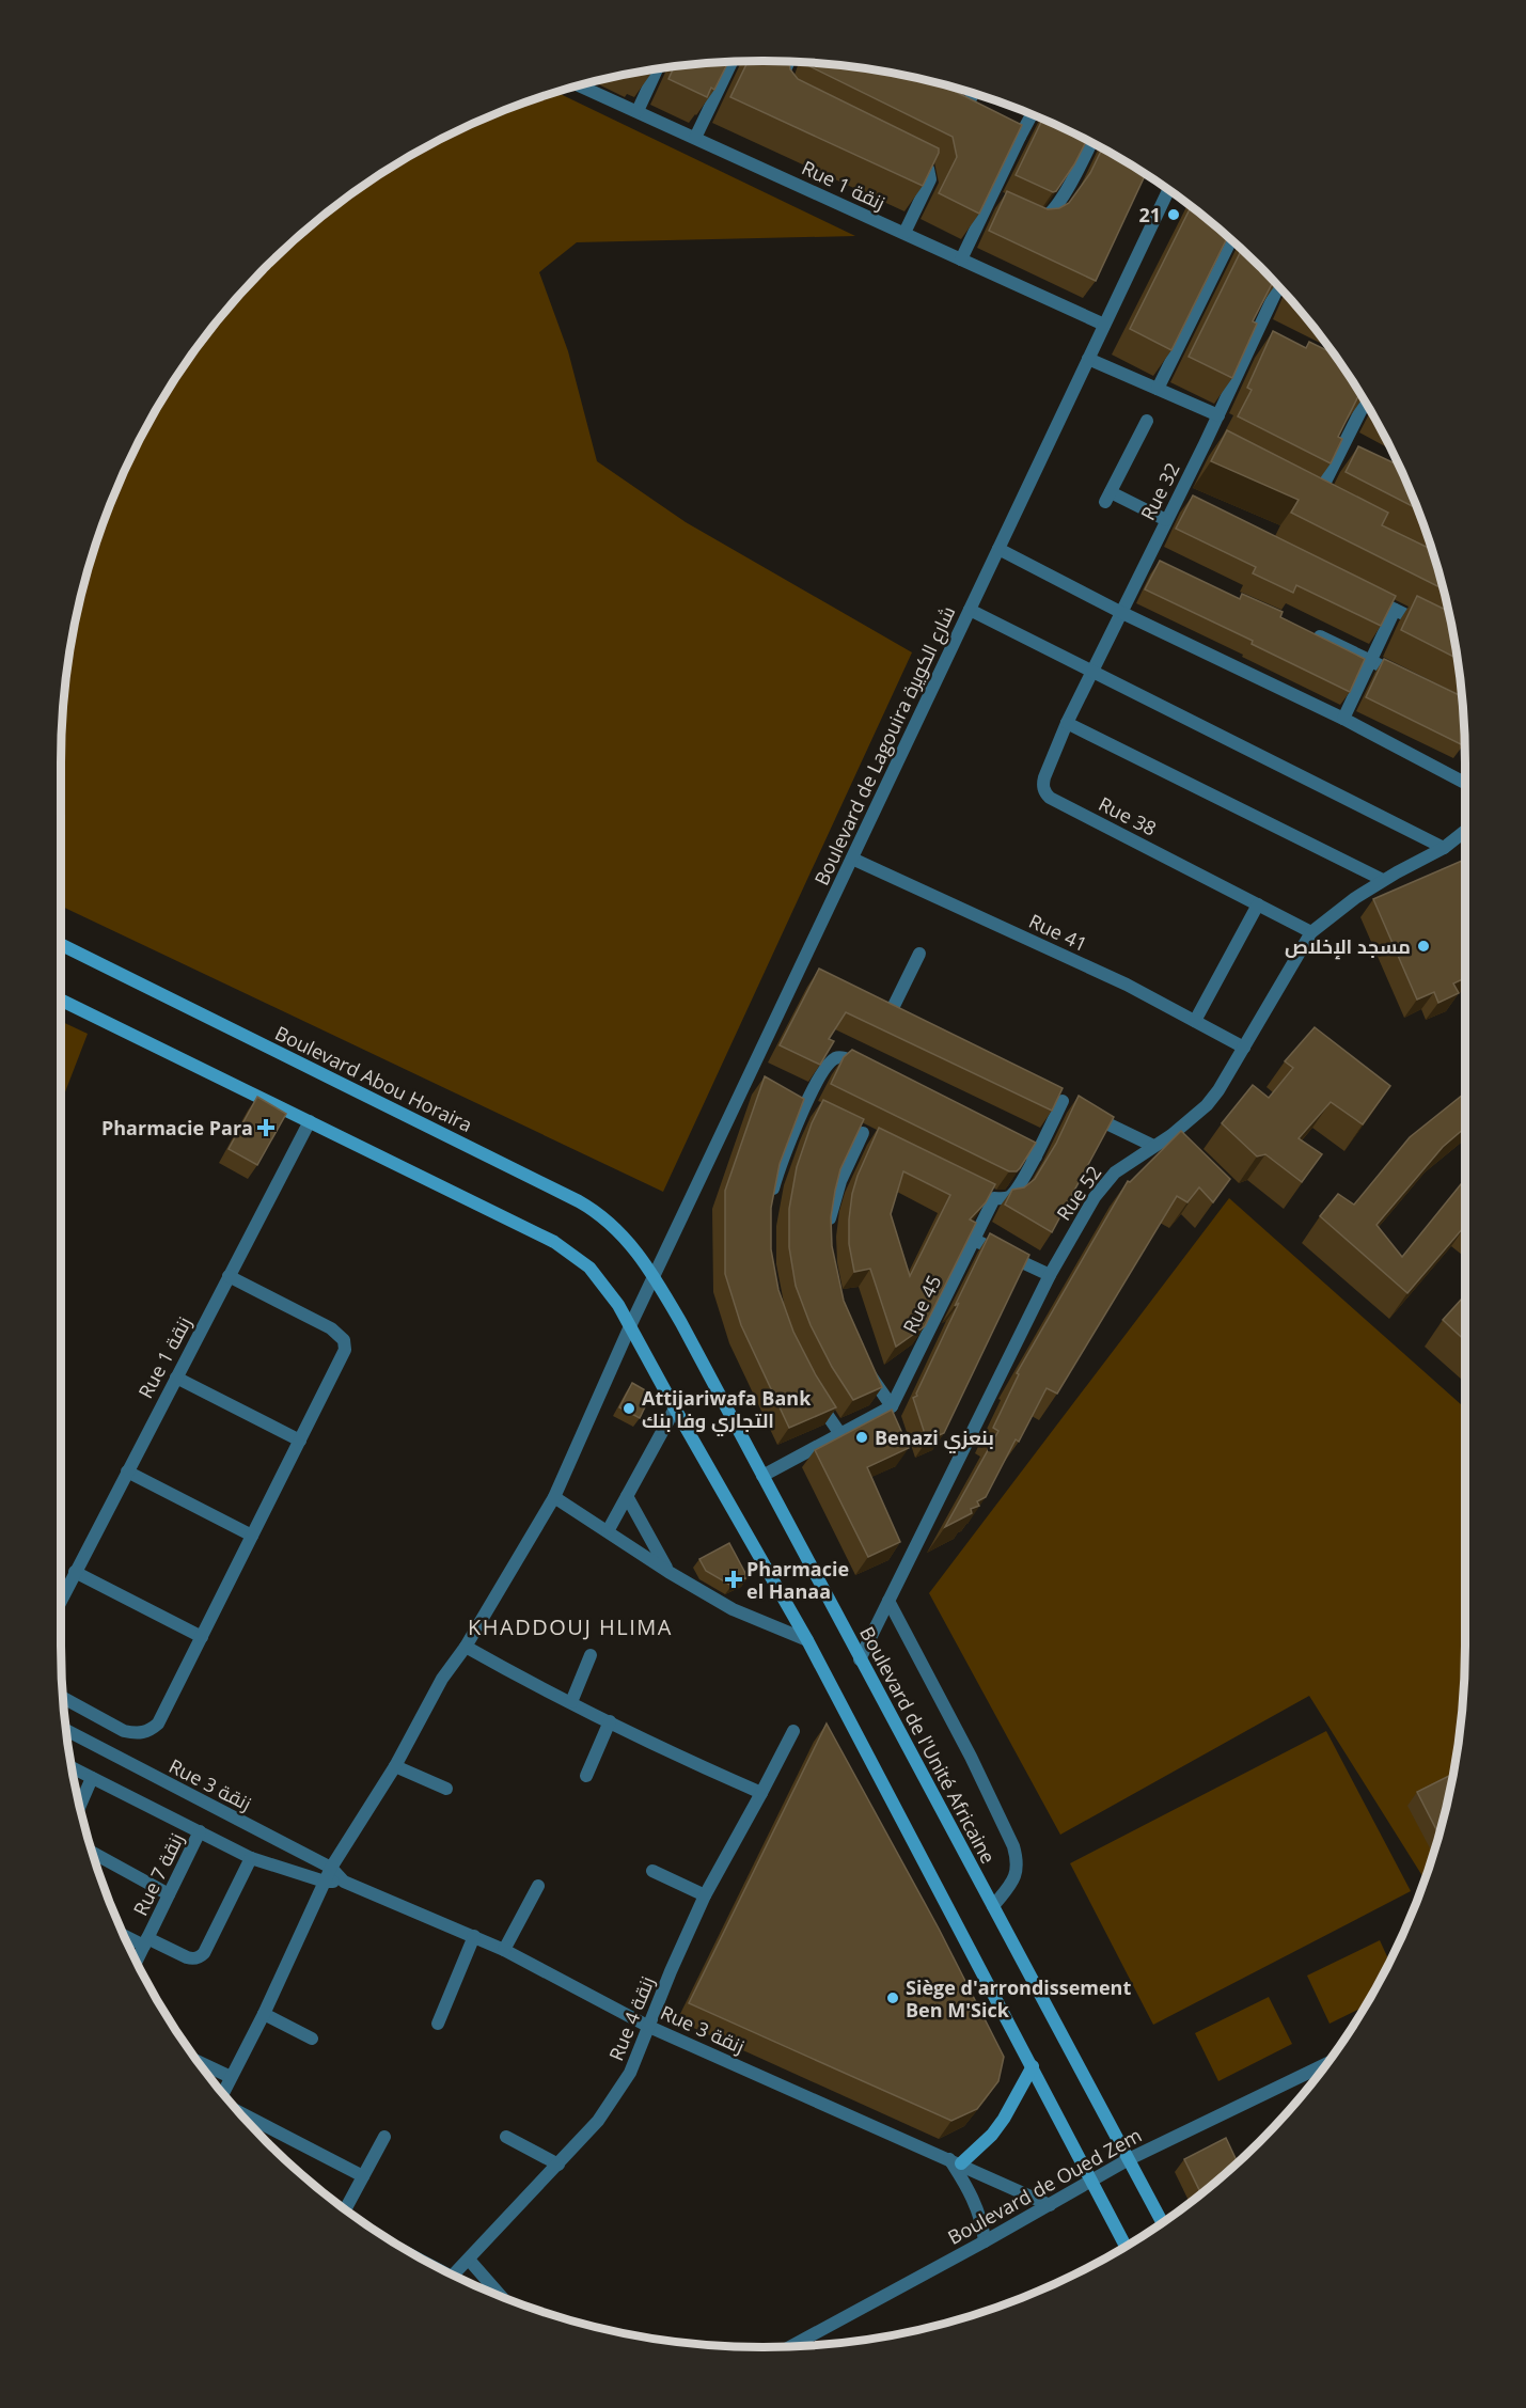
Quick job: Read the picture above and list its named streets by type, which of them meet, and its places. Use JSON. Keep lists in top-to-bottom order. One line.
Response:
{"streets":{"main road":["Boulevard Abou Horaira","Boulevard de l'Unité Africaine"],"street":["Rue 1 زنقة","Rue 32","Boulevard de Lagouira شارع الكويرة","Rue 38","Rue 41","Rue 52","Rue 45","Rue 3 زنقة","Rue 7 زنقة","Rue 4 زنقة","Boulevard de Oued Zem"]},"crossings":[["Rue 1 زنقة","Boulevard de Lagouira شارع الكويرة"],["Rue 32","Rue 38"],["Boulevard de Lagouira شارع الكويرة","Rue 41"],["Boulevard de Lagouira شارع الكويرة","Boulevard Abou Horaira"],["Boulevard de Lagouira شارع الكويرة","Boulevard de l'Unité Africaine"],["Boulevard de Lagouira شارع الكويرة","Rue 3 زنقة"],["Rue 38","Rue 52"],["Rue 41","Rue 52"],["Boulevard Abou Horaira","Boulevard de l'Unité Africaine"],["Rue 52","Rue 45"],["Rue 52","Boulevard de l'Unité Africaine"],["Boulevard de l'Unité Africaine","Boulevard de Oued Zem"],["Rue 3 زنقة","Rue 7 زنقة"],["Rue 3 زنقة","Rue 4 زنقة"],["Rue 3 زنقة","Boulevard de Oued Zem"]],"districts":["KHADDOUJ HLIMA"],"places":{"other":["21","مسجد الإخلاص","Attijariwafa Bank التجاري وفا بنك","Benazi بنعزي","Siège d'arrondissement Ben M'Sick"],"health":["Pharmacie Para","Pharmacie el Hanaa"]}}
